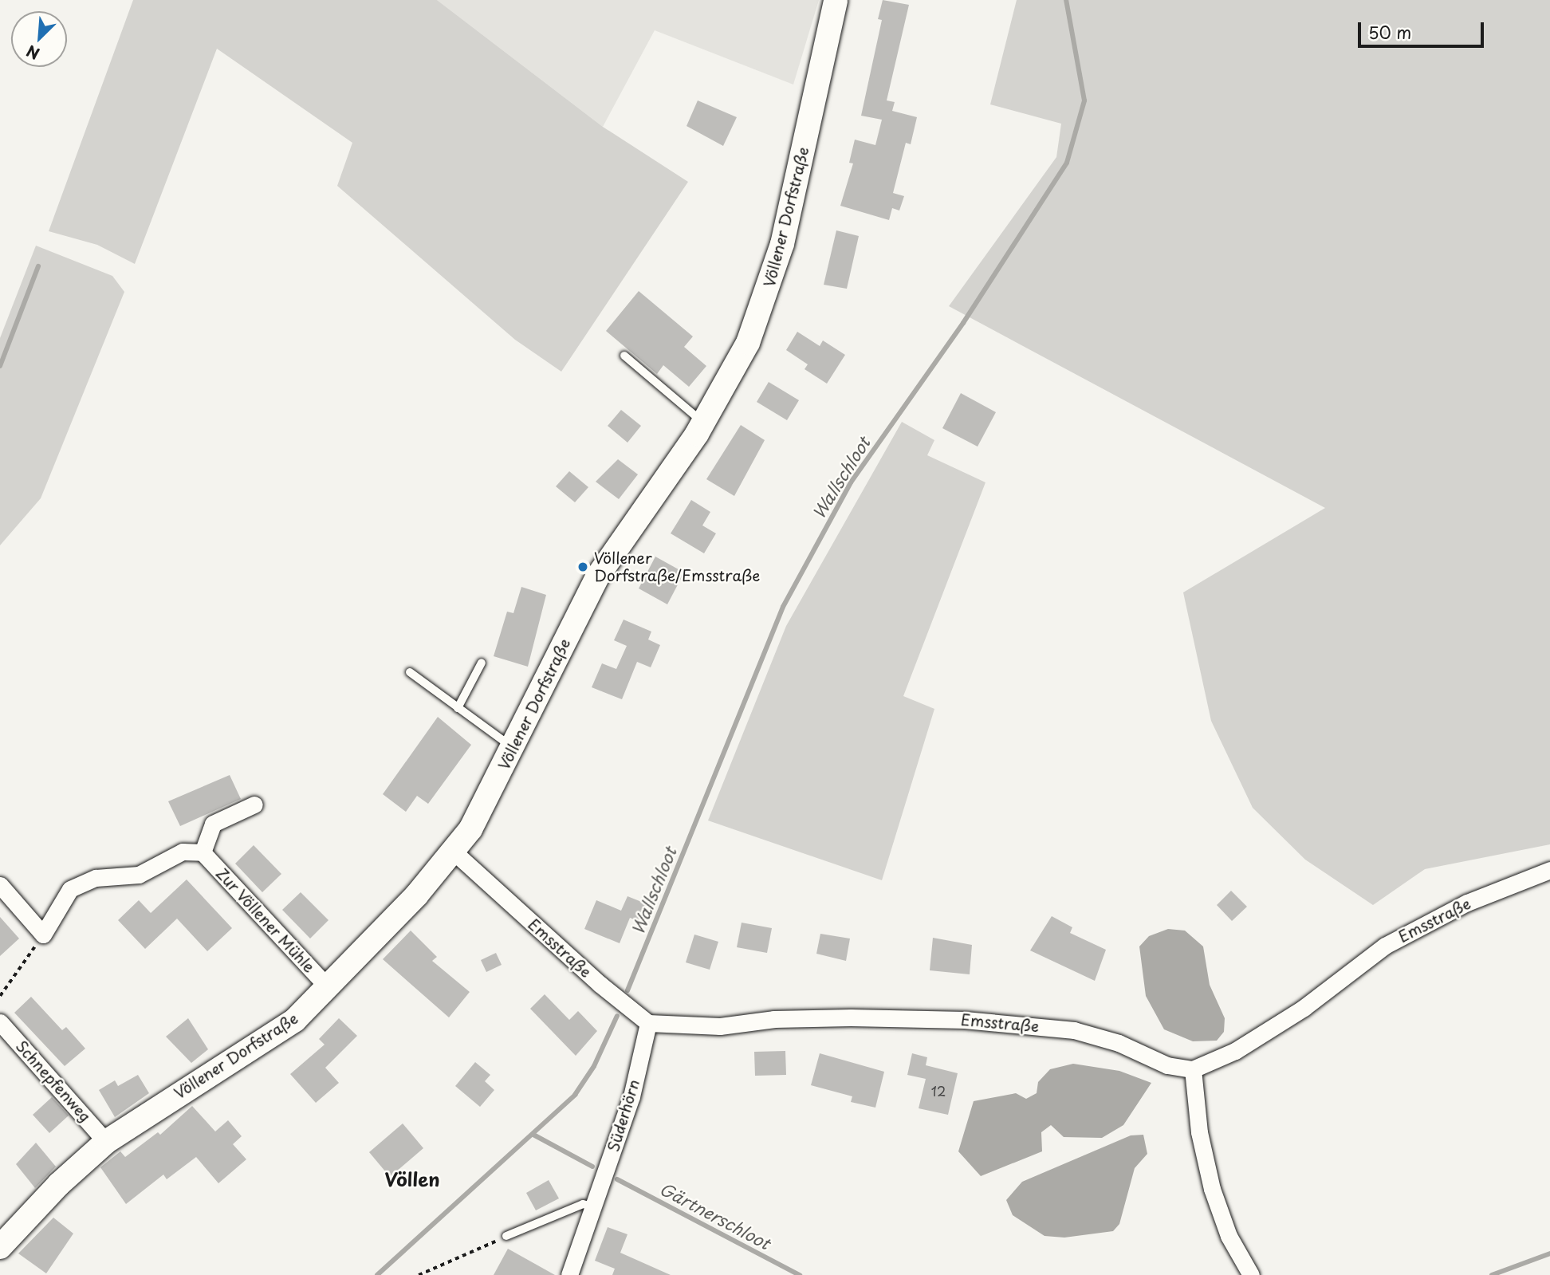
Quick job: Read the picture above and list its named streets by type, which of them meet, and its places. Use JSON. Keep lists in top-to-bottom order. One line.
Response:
{"streets":{"street":["Völlener Dorfstraße","Zur Völlener Mühle","Emsstraße","Schnepfenweg","Süderhörn"]},"crossings":[["Völlener Dorfstraße","Zur Völlener Mühle"],["Völlener Dorfstraße","Emsstraße"],["Völlener Dorfstraße","Schnepfenweg"],["Emsstraße","Süderhörn"]],"districts":["Völlen"],"water":["Wallschloot","Gärtnerschloot"],"places":["Völlener Dorfstraße/Emsstraße"],"house_numbers":["12"],"scale_bar":"50 m","north":"bottom left"}
